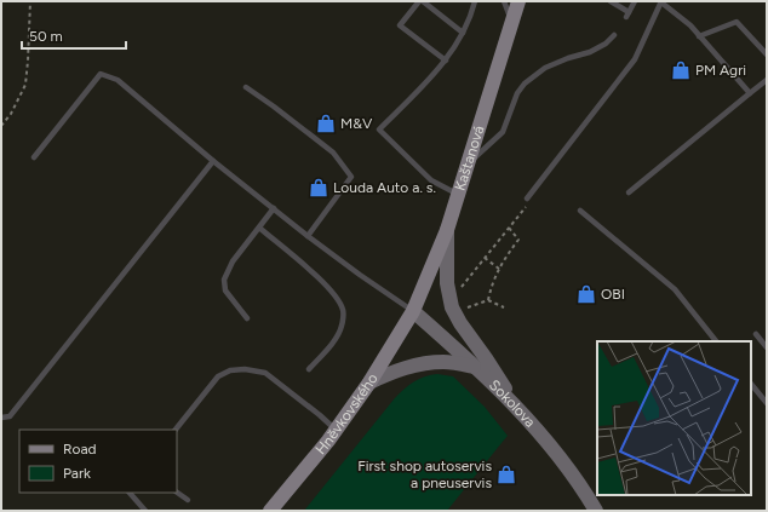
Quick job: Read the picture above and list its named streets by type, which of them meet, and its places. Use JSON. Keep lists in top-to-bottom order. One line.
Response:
{"streets":{"main road":["Kaštanová","Hněvkovského"],"street":["Sokolova"]},"crossings":[["Kaštanová","Sokolova"],["Kaštanová","Hněvkovského"],["Sokolova","Hněvkovského"]],"places":{"shop":["PM Agri","M&V","Louda Auto a. s.","OBI","First shop autoservis a pneuservis"]},"legend":["Road","Park"],"scale_bar":"50 m"}
